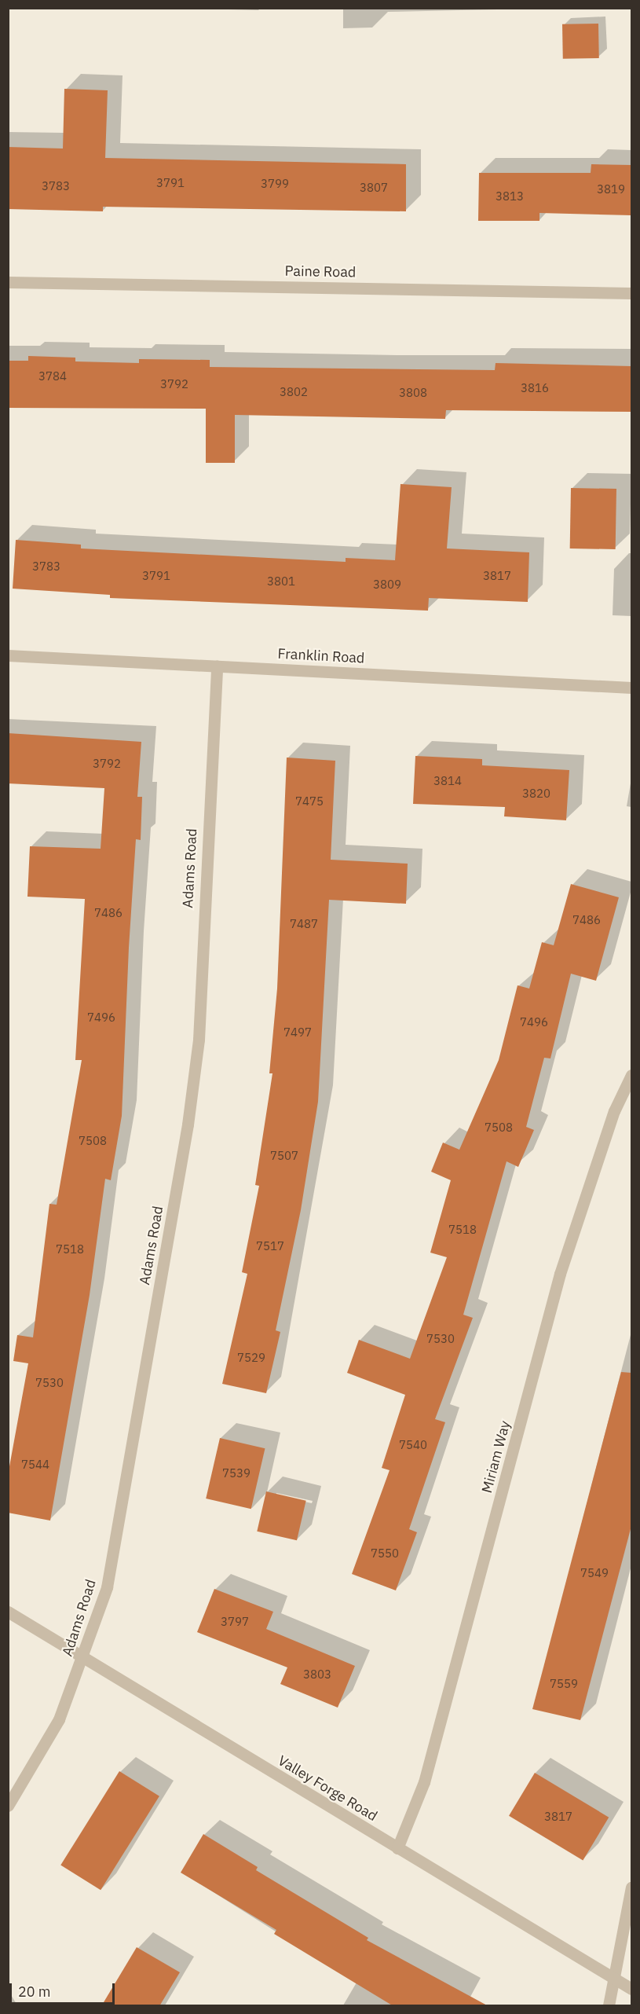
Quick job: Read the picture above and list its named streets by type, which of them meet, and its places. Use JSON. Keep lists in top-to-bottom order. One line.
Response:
{"streets":{"street":["Paine Road","Franklin Road","Adams Road","Miriam Way","Valley Forge Road"]},"crossings":[["Franklin Road","Adams Road"],["Adams Road","Valley Forge Road"],["Miriam Way","Valley Forge Road"]],"house_numbers":["3791","3799","3783","3807","3819","3813","3784","3792","3816","3802","3808","3783","3791","3817","3801","3809","3792","3814","3820","7475","7486","7486","7487","7496","7496","7497","7508","7508","7507","7518","7517","7518","7530","7529","7530","7540","7544","7539","7550","7549","3797","3803","7559","3817"],"scale_bar":"20 m"}
